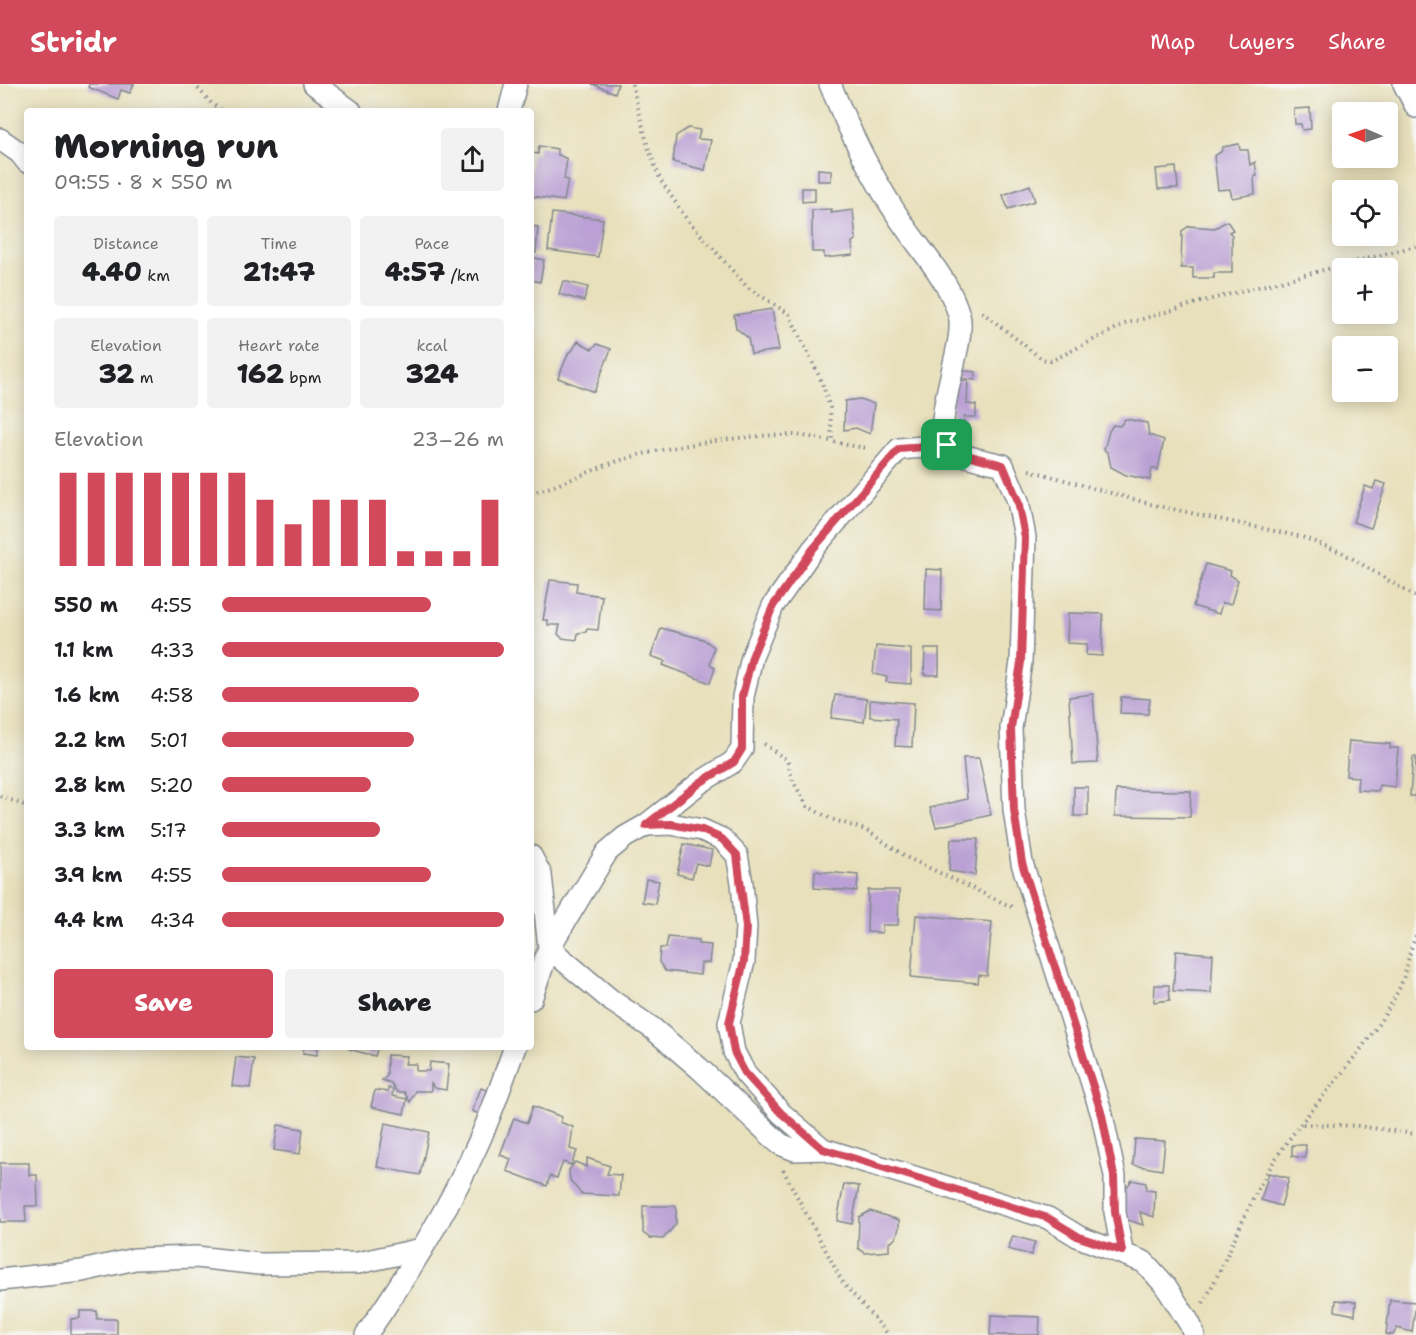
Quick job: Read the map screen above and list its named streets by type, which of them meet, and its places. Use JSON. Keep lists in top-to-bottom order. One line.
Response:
{"north":"left","page":{"header":"Stridr","nav":["Map","Layers","Share"],"map_buttons":["+","−"],"heading":["Morning run","09:55 · 8 × 550 m"],"stats":[["Distance","4.40 km"],["Time","21:47"],["Pace","4:57 /km"],["Elevation","32 m"],["Heart rate","162 bpm"],["kcal","324"]],"chart":["Elevation","23–26 m"],"list":[{"name":"550 m","note":"4:55"},{"name":"1.1 km","note":"4:33"},{"name":"1.6 km","note":"4:58"},{"name":"2.2 km","note":"5:01"},{"name":"2.8 km","note":"5:20"},{"name":"3.3 km","note":"5:17"},{"name":"3.9 km","note":"4:55"},{"name":"4.4 km","note":"4:34"}],"buttons":["Save","Share"]}}
